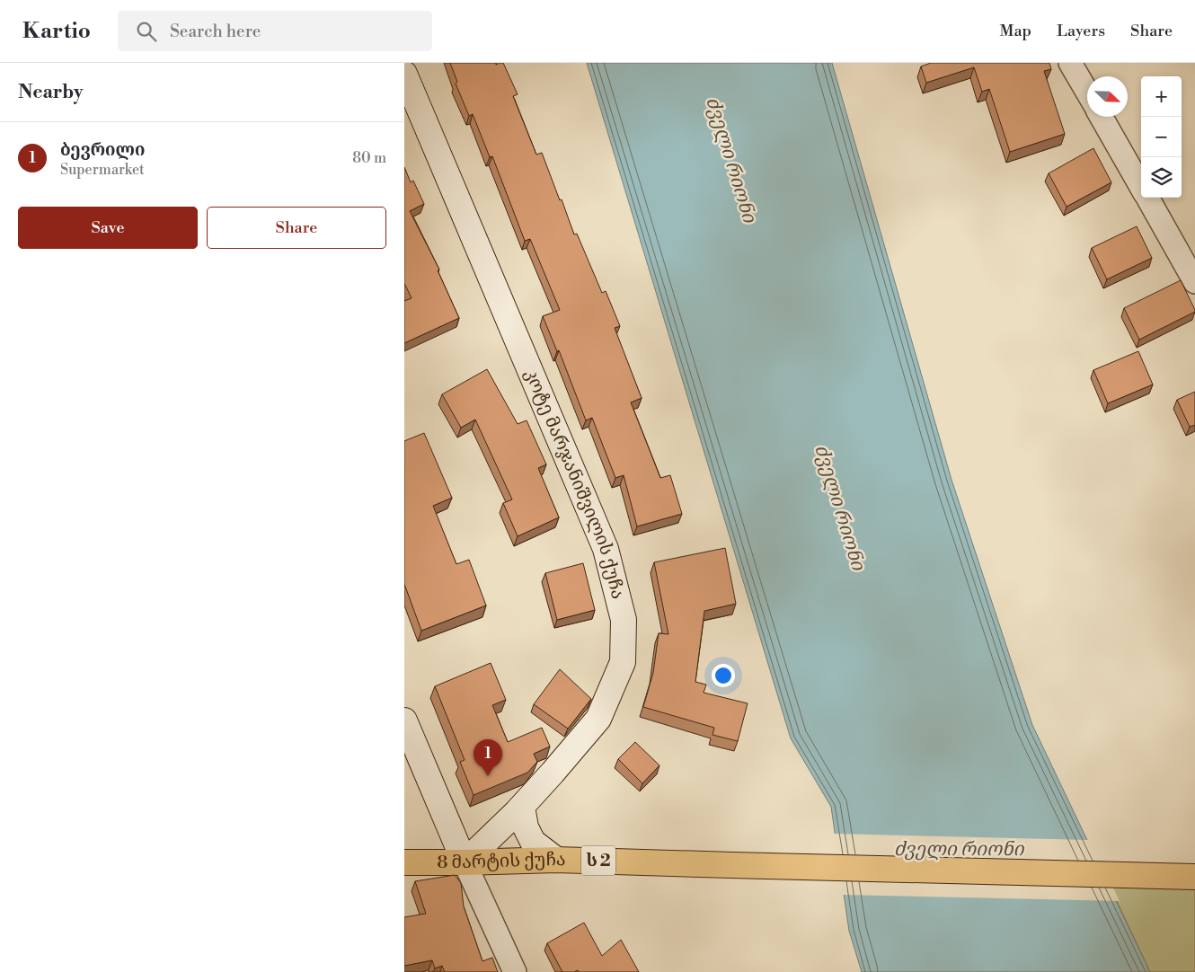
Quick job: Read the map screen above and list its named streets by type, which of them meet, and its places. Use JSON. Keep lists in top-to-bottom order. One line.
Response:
{"streets":{"highway":["ს 2","8 მარტის ქუჩა"],"street":["კოტე მარჯანიშვილის ქუჩა"]},"crossings":[["კოტე მარჯანიშვილის ქუჩა","8 მარტის ქუჩა"]],"water":["ძველი რიონი"],"north":"bottom right","page":{"header":"Kartio","search":"Search here","nav":["Map","Layers","Share"],"heading":"Nearby","map_buttons":["+","−"],"list":[{"mark":"1","name":"ბევრილი","note":"Supermarket","value":"80 m"}],"buttons":["Save","Share"],"pins":"1"}}
